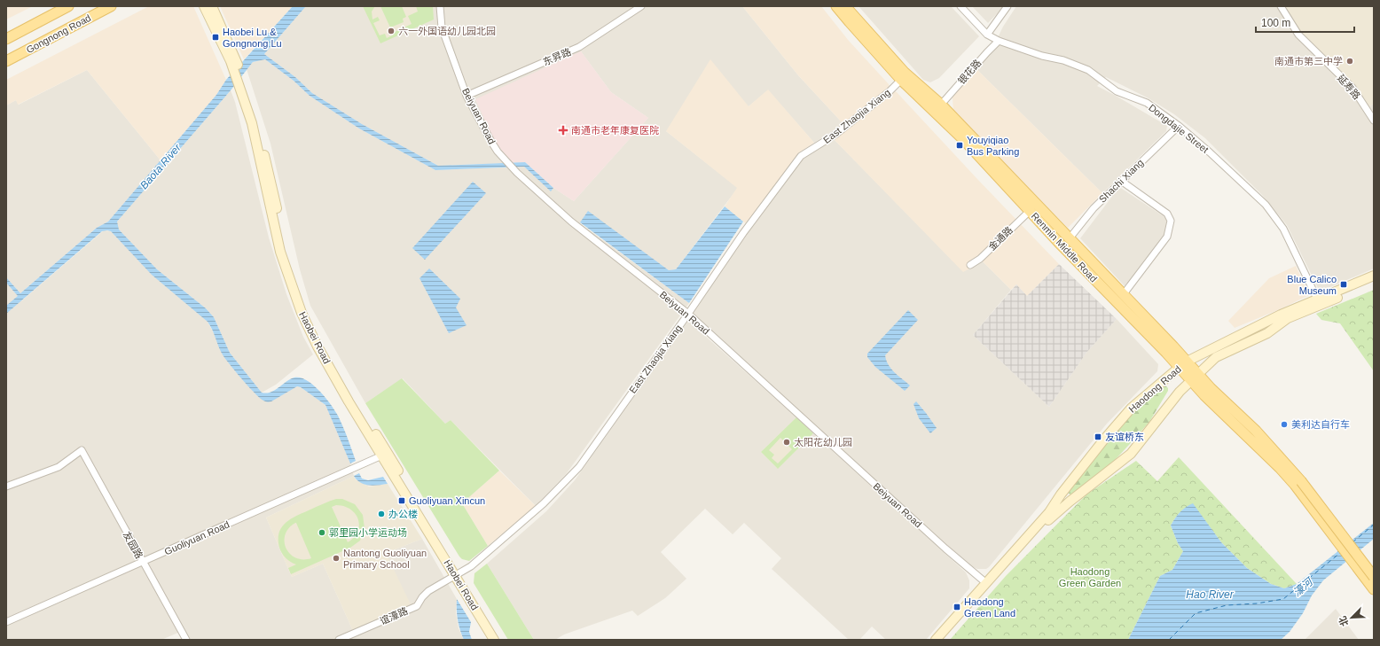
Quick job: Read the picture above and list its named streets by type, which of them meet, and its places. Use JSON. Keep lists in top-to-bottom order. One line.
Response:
{"streets":{"main road":["Gongnong Road","Renmin Middle Road","Haobei Road","Haodong Road"],"street":["东昇路","银花路","延寿路","Beiyuan Road","East Zhaojia Xiang","Dongdajie Street","Shachi Xiang","金通路","Guoliyuan Road","友园路","谊濠路"]},"crossings":[["东昇路","Beiyuan Road"],["银花路","Dongdajie Street"],["银花路","Renmin Middle Road"],["Beiyuan Road","East Zhaojia Xiang"],["Beiyuan Road","Haodong Road"],["East Zhaojia Xiang","Renmin Middle Road"],["East Zhaojia Xiang","Haobei Road"],["East Zhaojia Xiang","谊濠路"],["Dongdajie Street","Shachi Xiang"],["Dongdajie Street","Haodong Road"],["Shachi Xiang","Renmin Middle Road"],["金通路","Renmin Middle Road"],["Renmin Middle Road","Haodong Road"],["Haobei Road","Guoliyuan Road"],["Haobei Road","谊濠路"],["Guoliyuan Road","友园路"]],"water":["Baota River","濠河","Hao River"],"parks":["Haodong Green Garden"],"places":{"other":["六一外国语幼儿园北园","南通市第三中学","美利达自行车","太阳花幼儿园","办公楼","郭里园小学运动场","Nantong Guoliyuan Primary School"],"transit":["Haobei Lu & Gongnong Lu","Youyiqiao Bus Parking","Blue Calico Museum","友谊桥东","Guoliyuan Xincun","Haodong Green Land"],"health":["南通市老年康复医院"]},"scale_bar":"100 m","north":"bottom left"}
